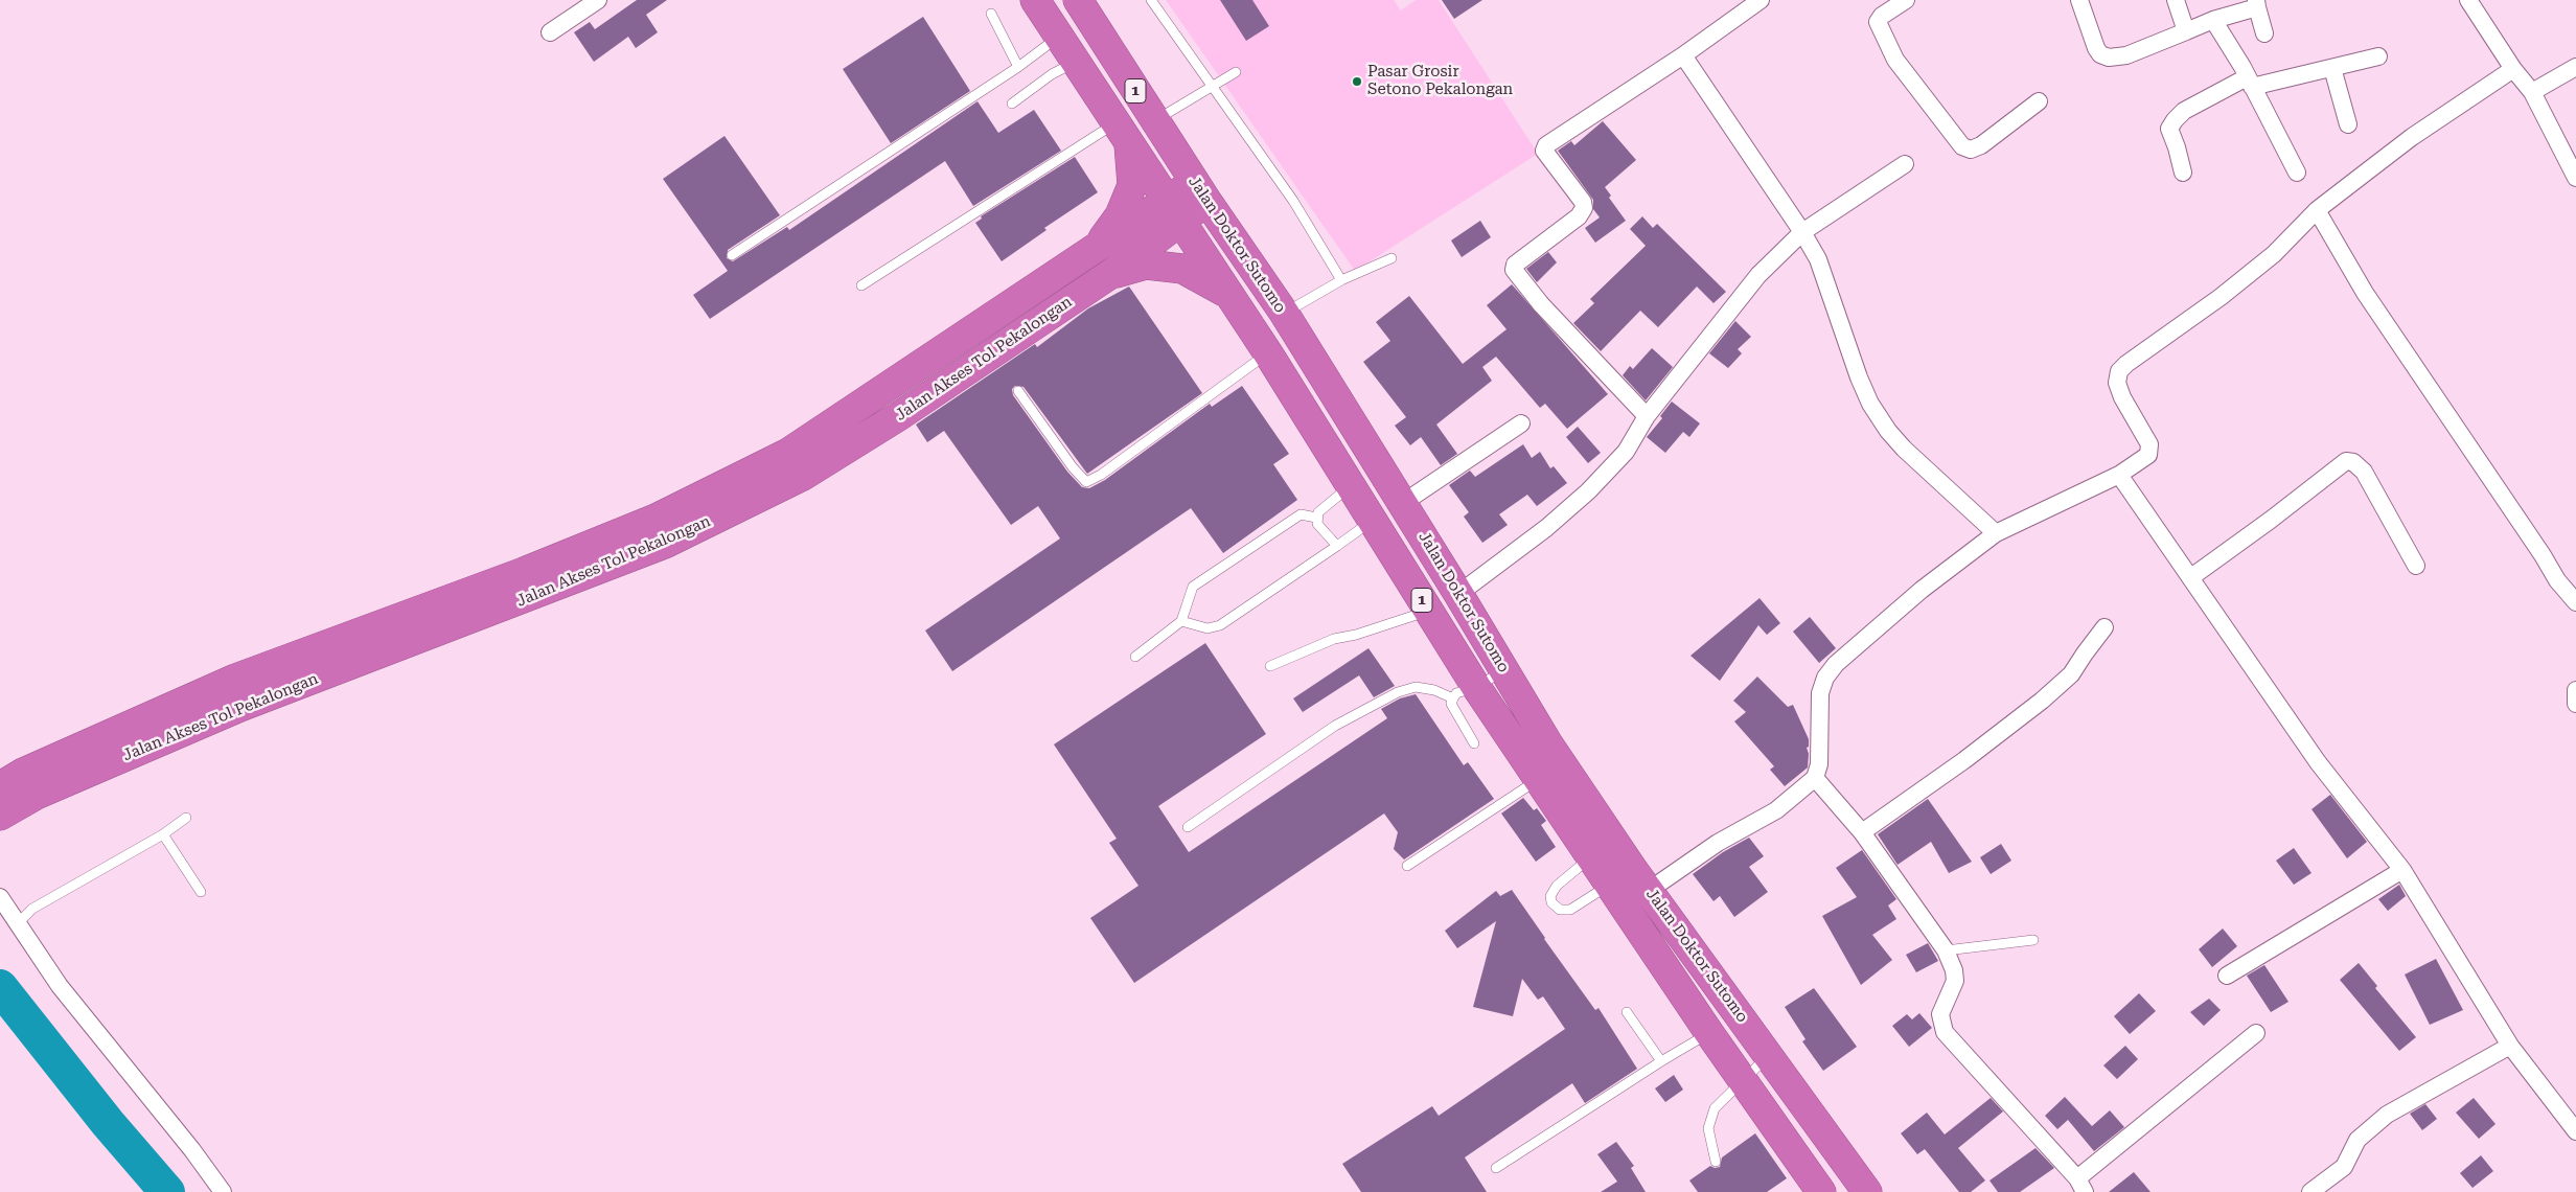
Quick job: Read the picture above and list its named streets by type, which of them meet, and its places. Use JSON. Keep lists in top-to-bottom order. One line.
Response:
{"streets":{"highway":["1","Jalan Doktor Sutomo","Jalan Akses Tol Pekalongan"]},"crossings":[["Jalan Doktor Sutomo","Jalan Akses Tol Pekalongan"]],"places":["Pasar Grosir Setono Pekalongan"]}
